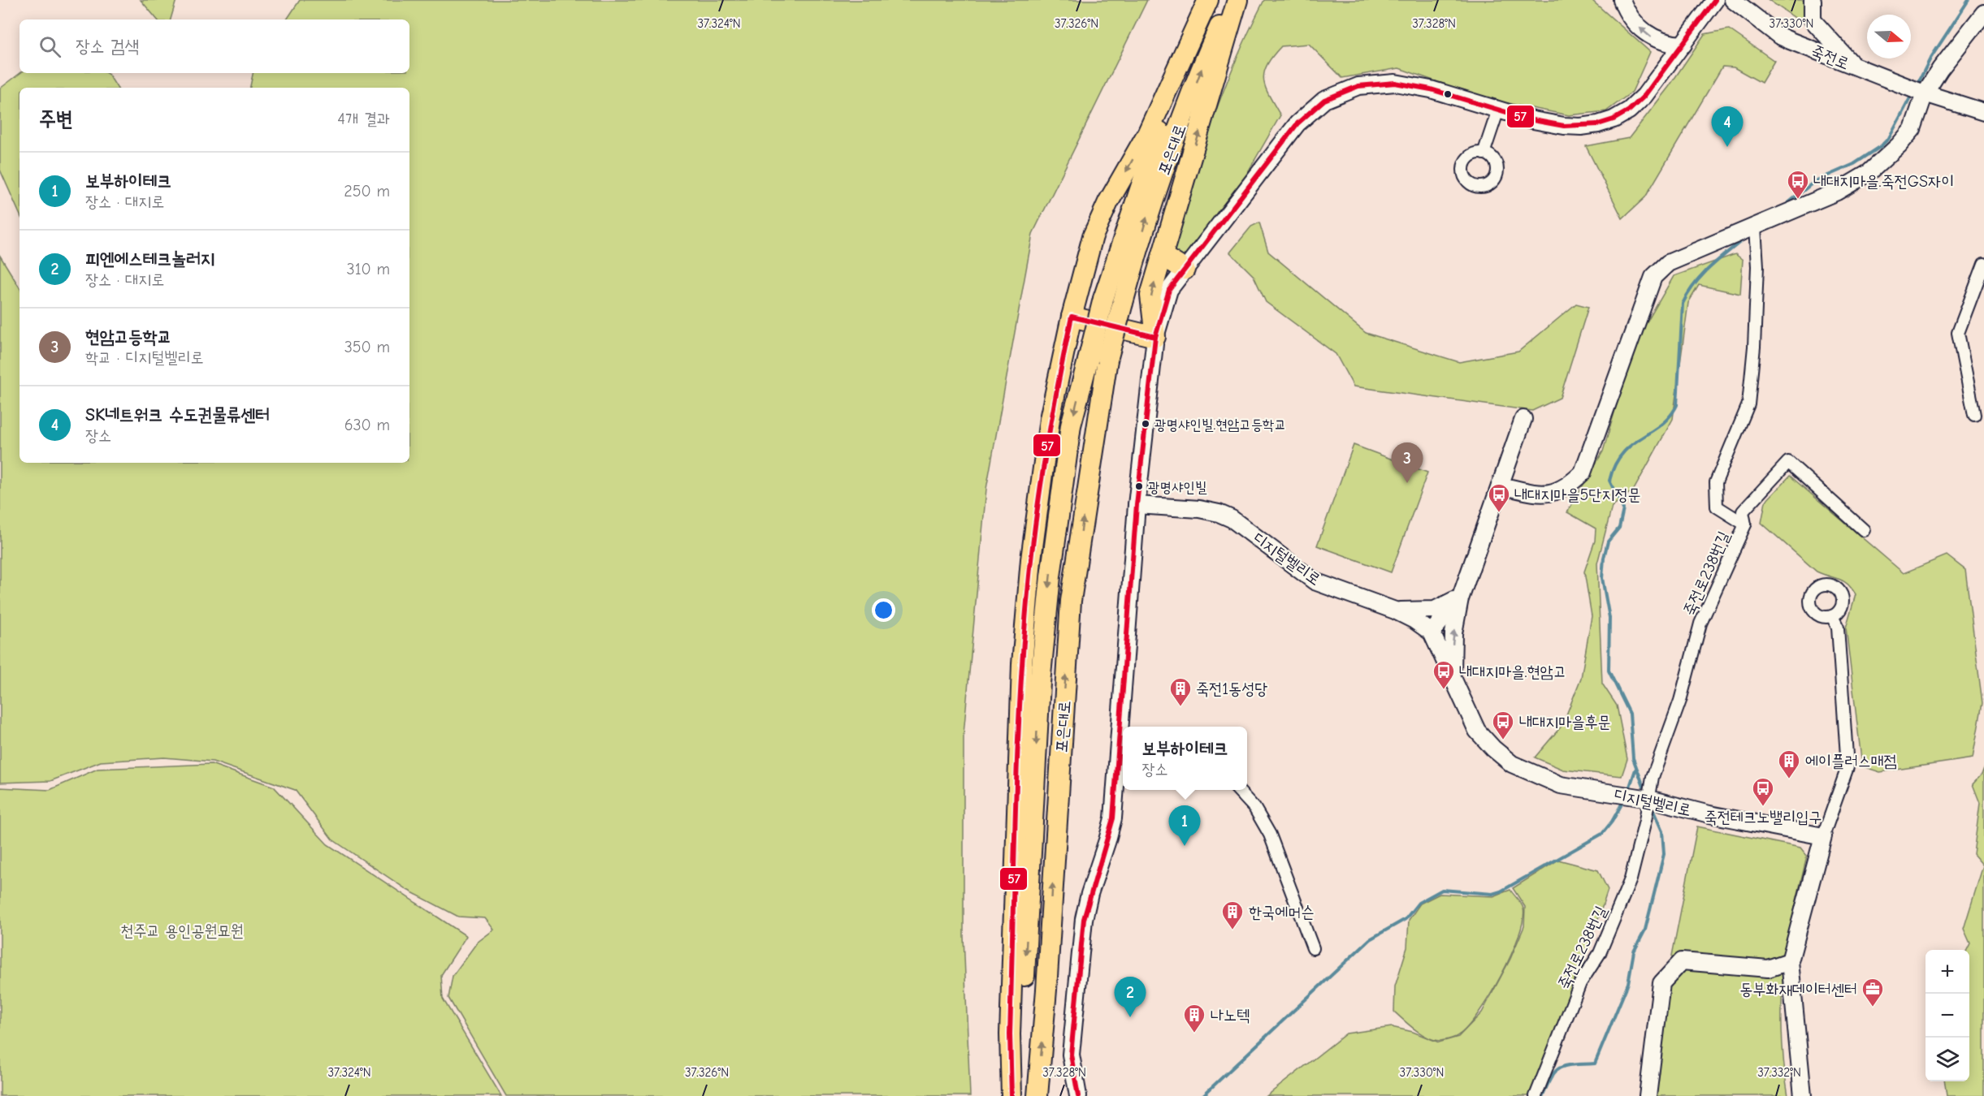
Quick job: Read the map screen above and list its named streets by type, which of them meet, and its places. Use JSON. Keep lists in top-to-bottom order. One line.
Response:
{"streets":{"highway":["포은대로"],"street":["죽전로","디지털벨리로","죽전로238번길"]},"crossings":[["디지털벨리로","죽전로238번길"]],"parks":["천주교 용인공원묘원"],"places":{"bus stop":["내대지마을.죽전GS자이","내대지마을5단지정문","내대지마을.현암고","내대지마을후문","죽전테크노밸리입구"],"other":["광명샤인빌.현암고등학교","광명샤인빌"],"building":["죽전1동성당","에이플러스매점","한국에머슨","나노텍"],"office":["동부화재데이터센터"]},"lines":["transit line 57"],"north":"right","page":{"search":"장소 검색","heading":["주변","4개 결과"],"pins":["4","3","1","2"],"list":[{"mark":"1","name":"보부하이테크","note":"장소 · 대지로","value":"250 m"},{"mark":"2","name":"피엔에스테크놀러지","note":"장소 · 대지로","value":"310 m"},{"mark":"3","name":"현암고등학교","note":"학교 · 디지털벨리로","value":"350 m"},{"mark":"4","name":"SK네트워크 수도권물류센터","note":"장소","value":"630 m"}],"popup":["보부하이테크","장소"],"map_buttons":["+","−"]},"coordinates":["37.324°N","37.326°N","37.328°N","37.330°N","37.332°N"]}
